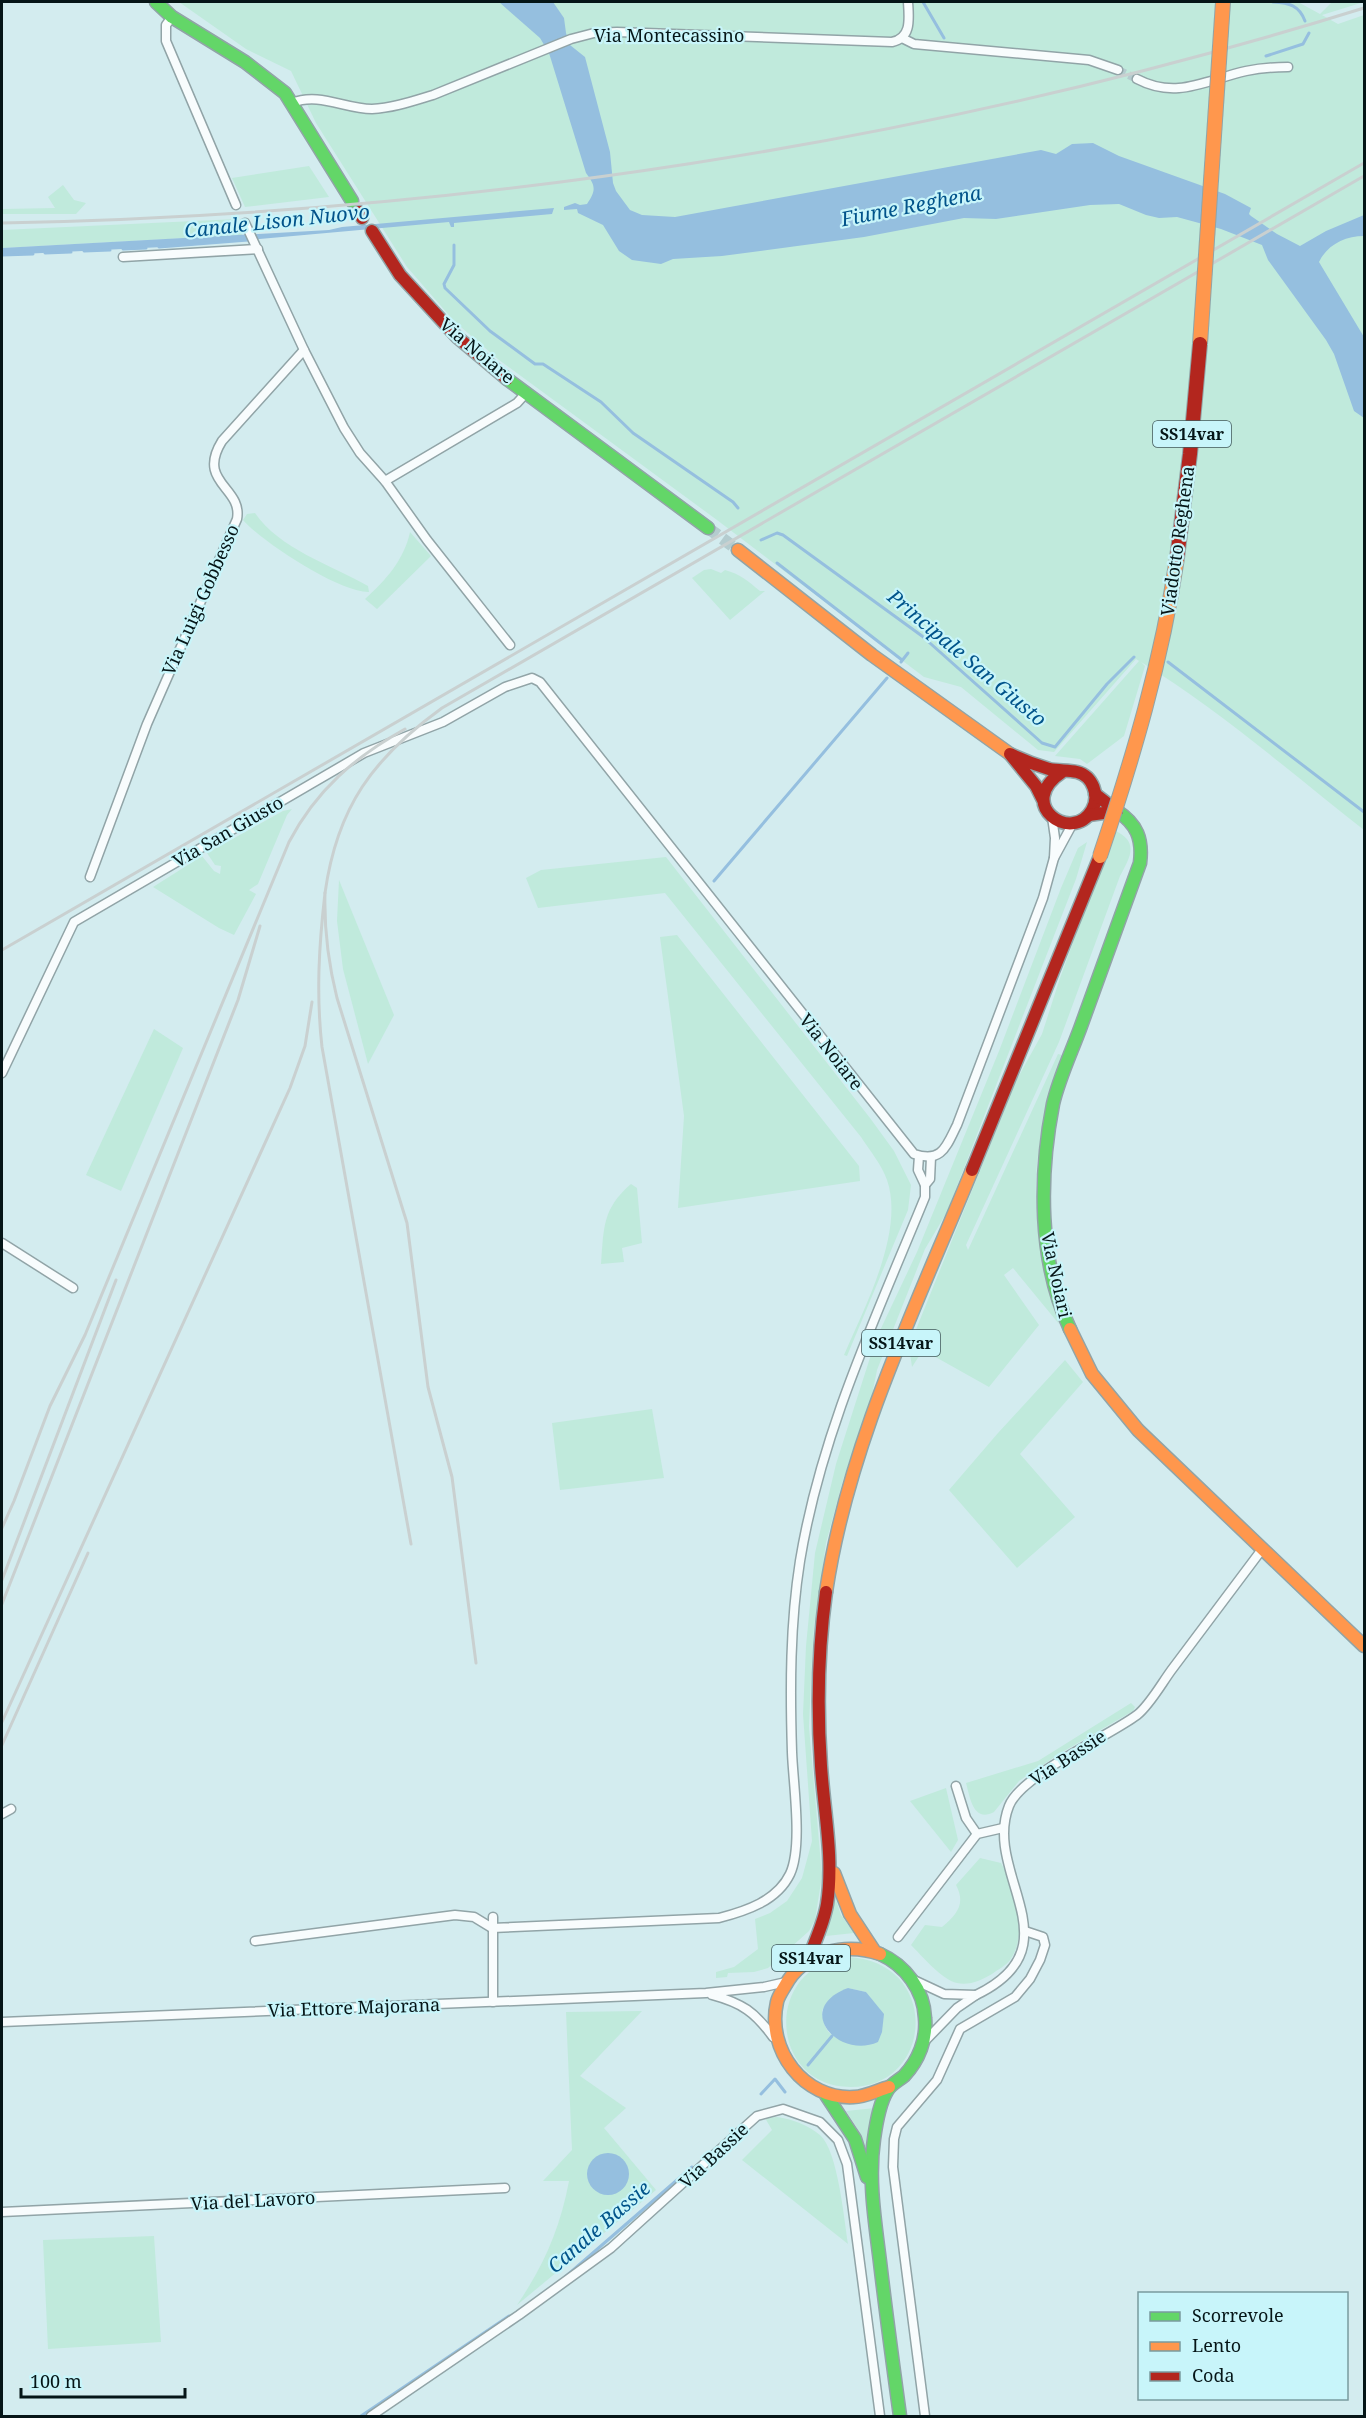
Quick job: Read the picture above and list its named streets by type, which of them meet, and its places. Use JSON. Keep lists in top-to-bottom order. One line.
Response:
{"streets":{"main road":["Via Noiare","SS14var","Viadotto Reghena","Via Noiari"],"street":["Via Montecassino","Via Luigi Gobbesso","Via San Giusto","Via Bassie","Via Ettore Majorana","Via del Lavoro"]},"crossings":[["Via Noiare","Via San Giusto"],["SS14var","Viadotto Reghena"],["SS14var","Via Bassie"],["SS14var","Via Ettore Majorana"],["Via Noiari","Via Bassie"],["Via Bassie","Via Ettore Majorana"]],"water":["Fiume Reghena","Canale Lison Nuovo","Principale San Giusto","Canale Bassie"],"legend":["Scorrevole","Lento","Coda"],"scale_bar":"100 m"}
